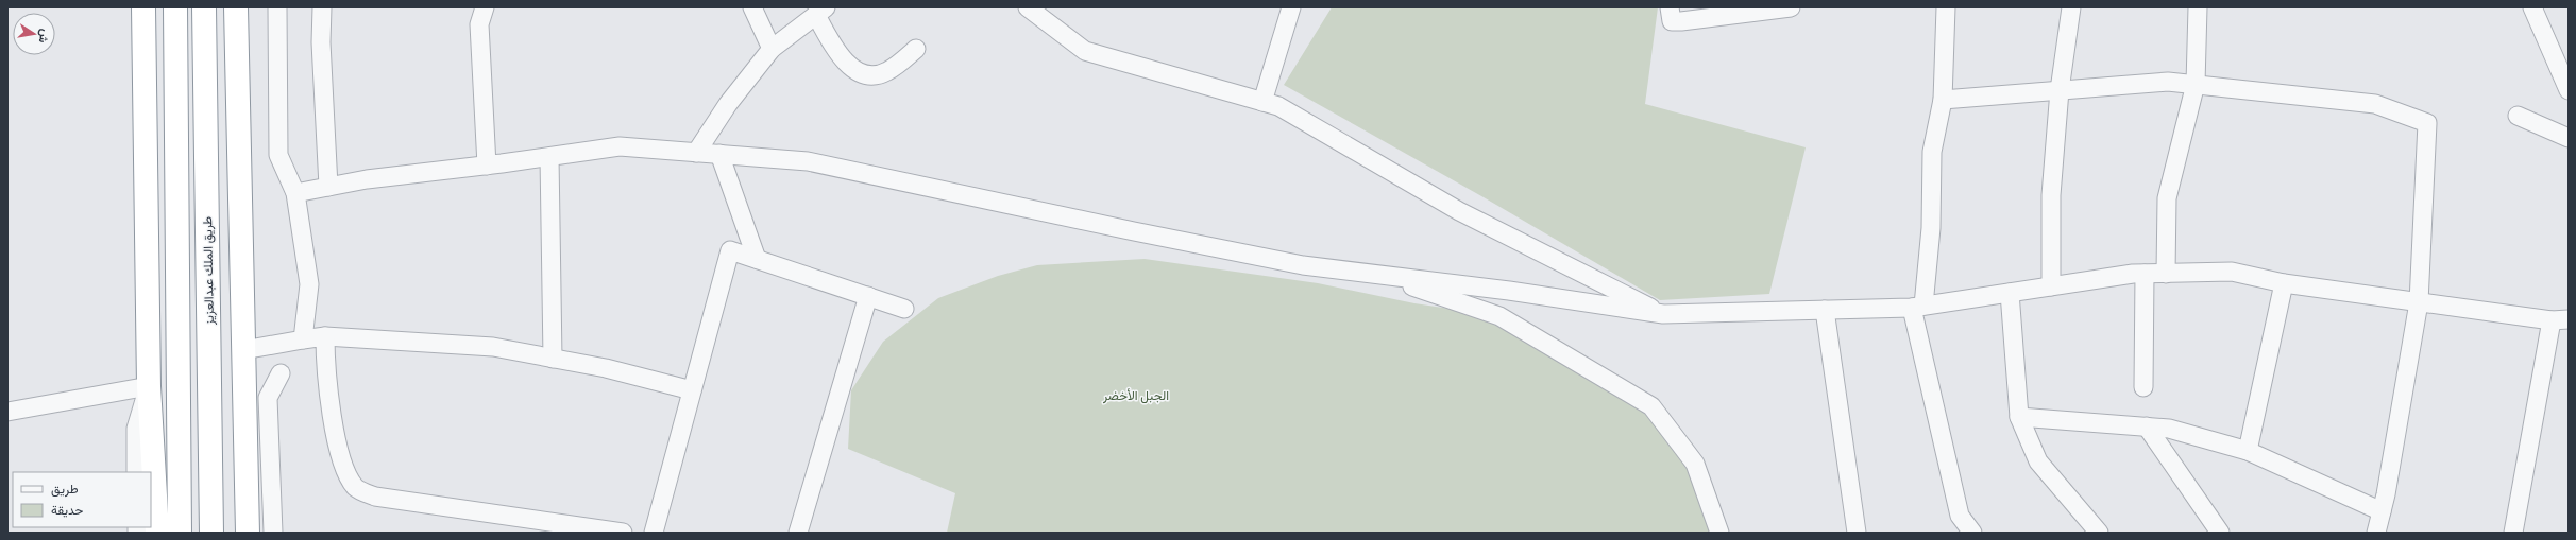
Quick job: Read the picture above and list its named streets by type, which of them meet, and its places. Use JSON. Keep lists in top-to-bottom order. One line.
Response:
{"streets":{"highway":["طريق الملك عبدالعزيز"]},"parks":["الجبل الأخضر"],"legend":["طريق","حديقة"],"north":"right"}
